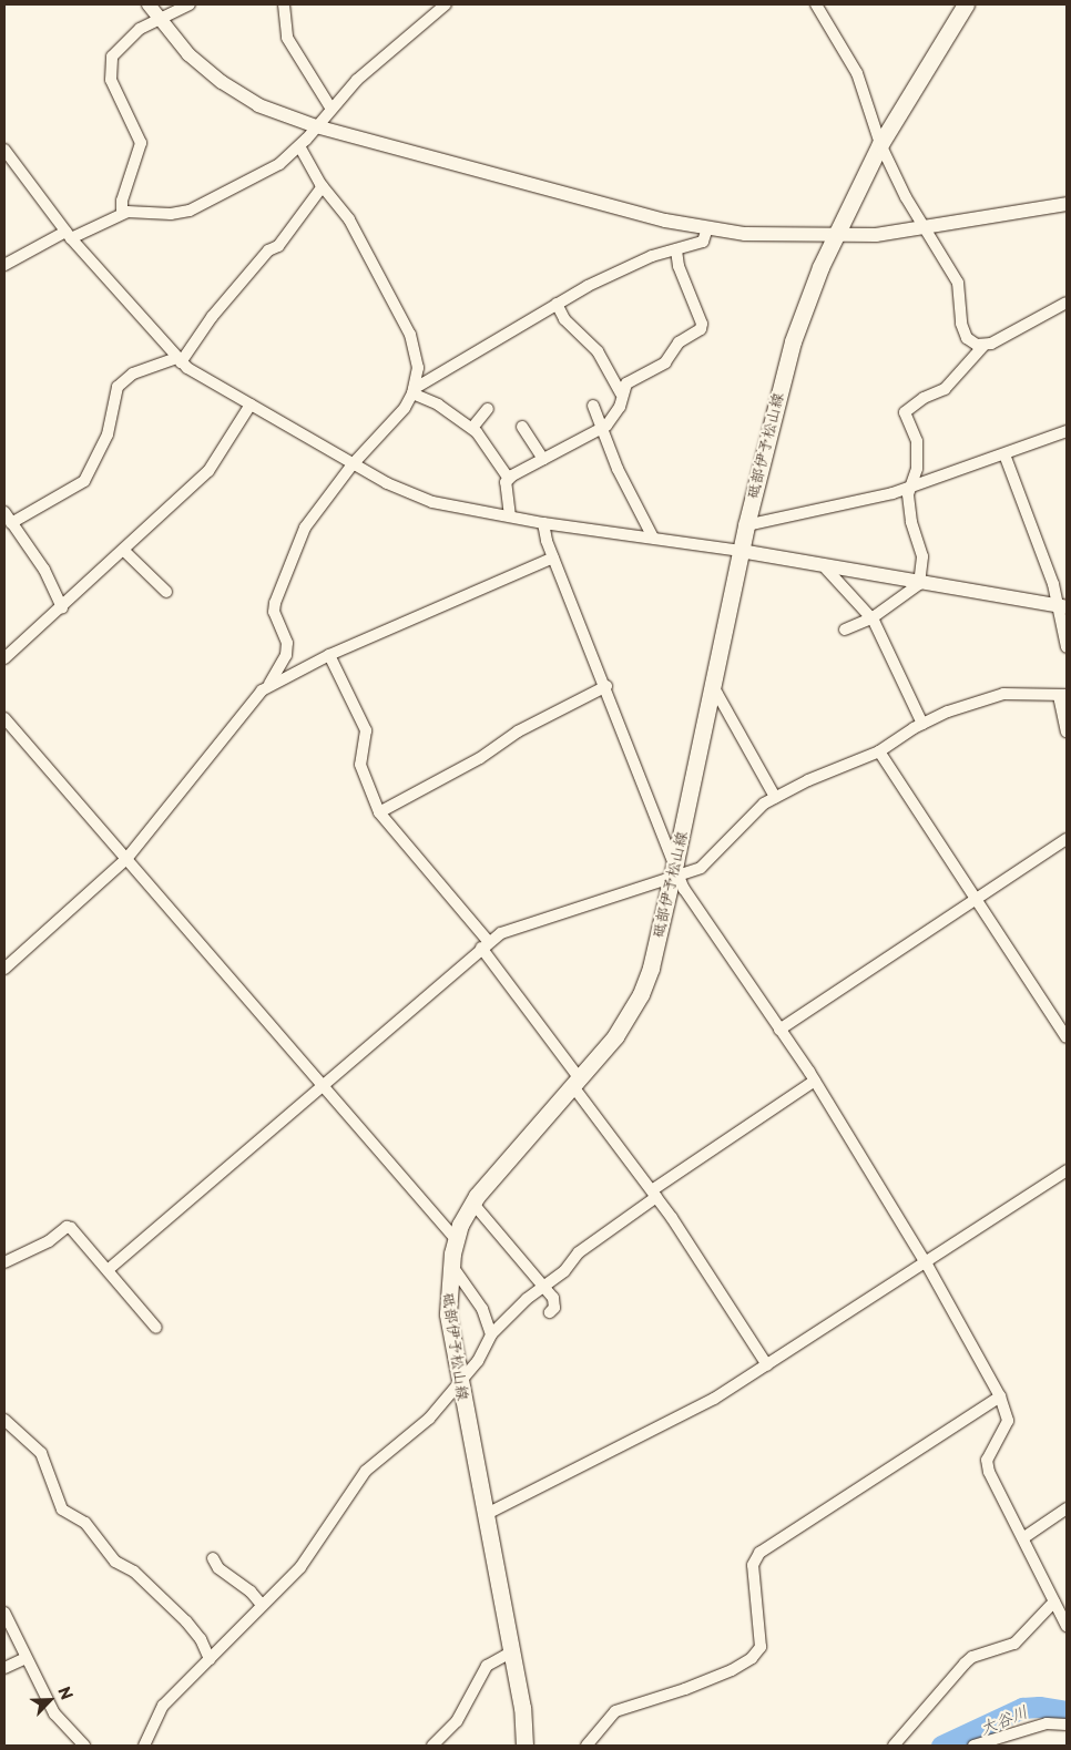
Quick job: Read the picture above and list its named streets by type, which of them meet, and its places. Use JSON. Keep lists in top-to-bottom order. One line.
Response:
{"streets":{"main road":["砥部伊予松山線"]},"water":["大谷川"],"north":"top right"}
